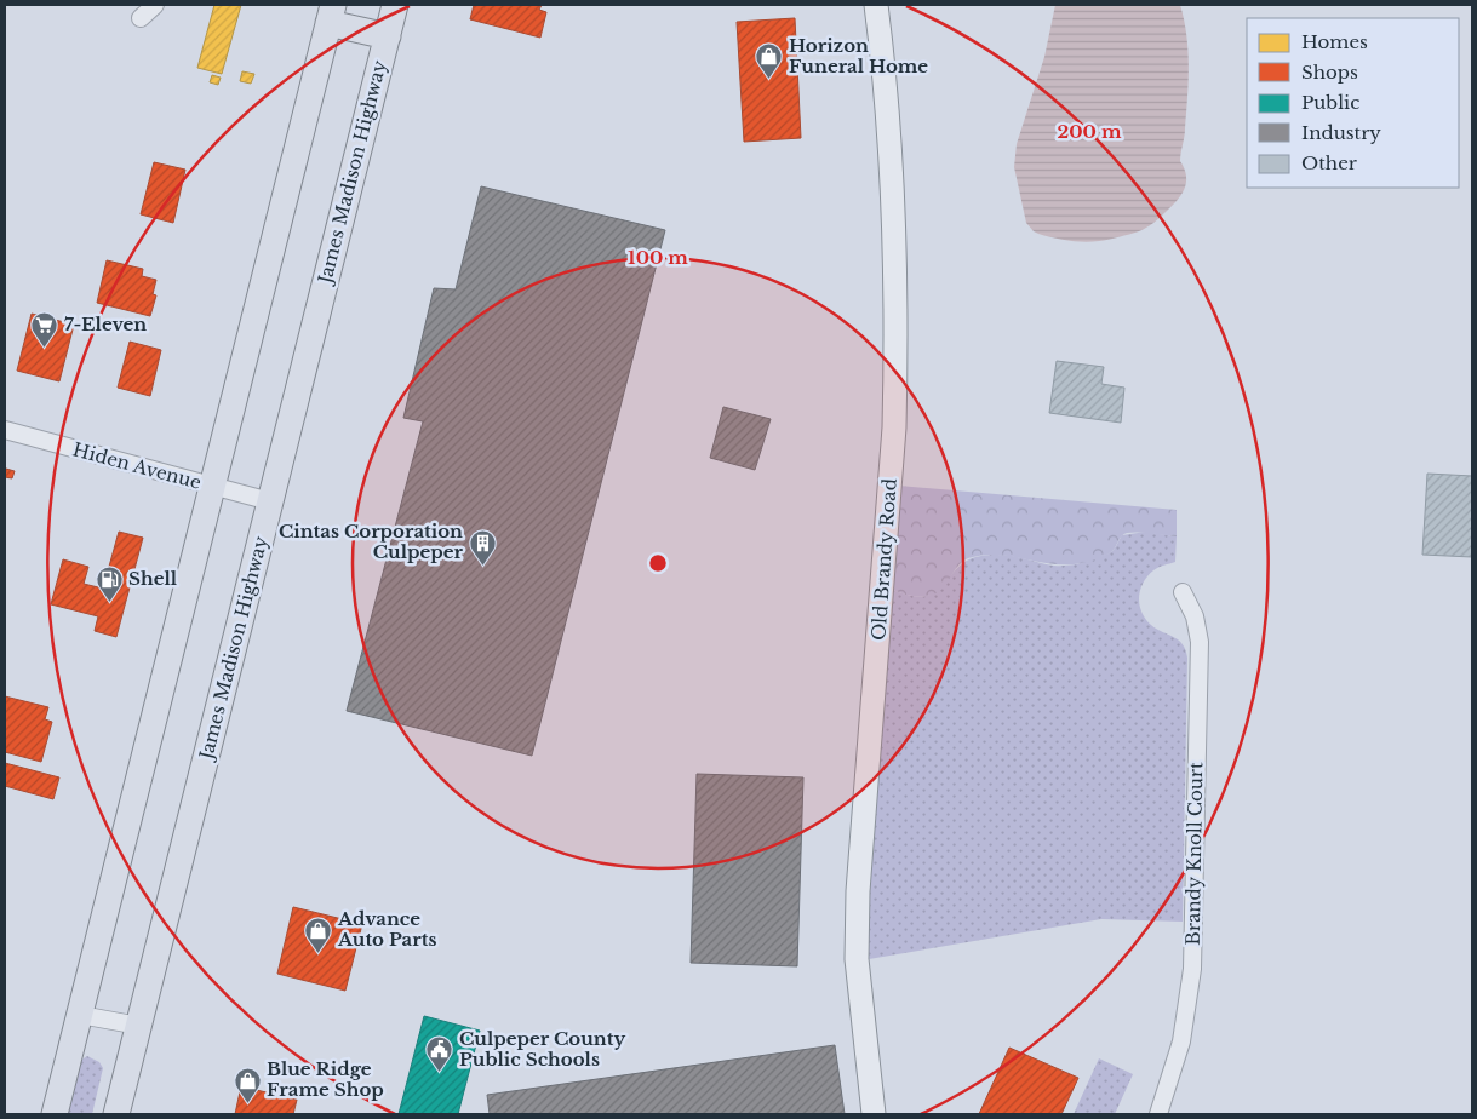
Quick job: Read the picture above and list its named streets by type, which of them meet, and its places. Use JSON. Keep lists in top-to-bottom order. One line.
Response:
{"streets":{"main road":["James Madison Highway"],"street":["Hiden Avenue","Old Brandy Road","Brandy Knoll Court"]},"crossings":[["James Madison Highway","Hiden Avenue"]],"places":{"shop":["Horizon Funeral Home","Advance Auto Parts","Blue Ridge Frame Shop"],"supermarket":["7-Eleven"],"building":["Cintas Corporation Culpeper"],"fuel station":["Shell"],"public building":["Culpeper County Public Schools"]},"legend":["Homes","Shops","Public","Industry","Other"],"rings":["200 m","100 m"]}
